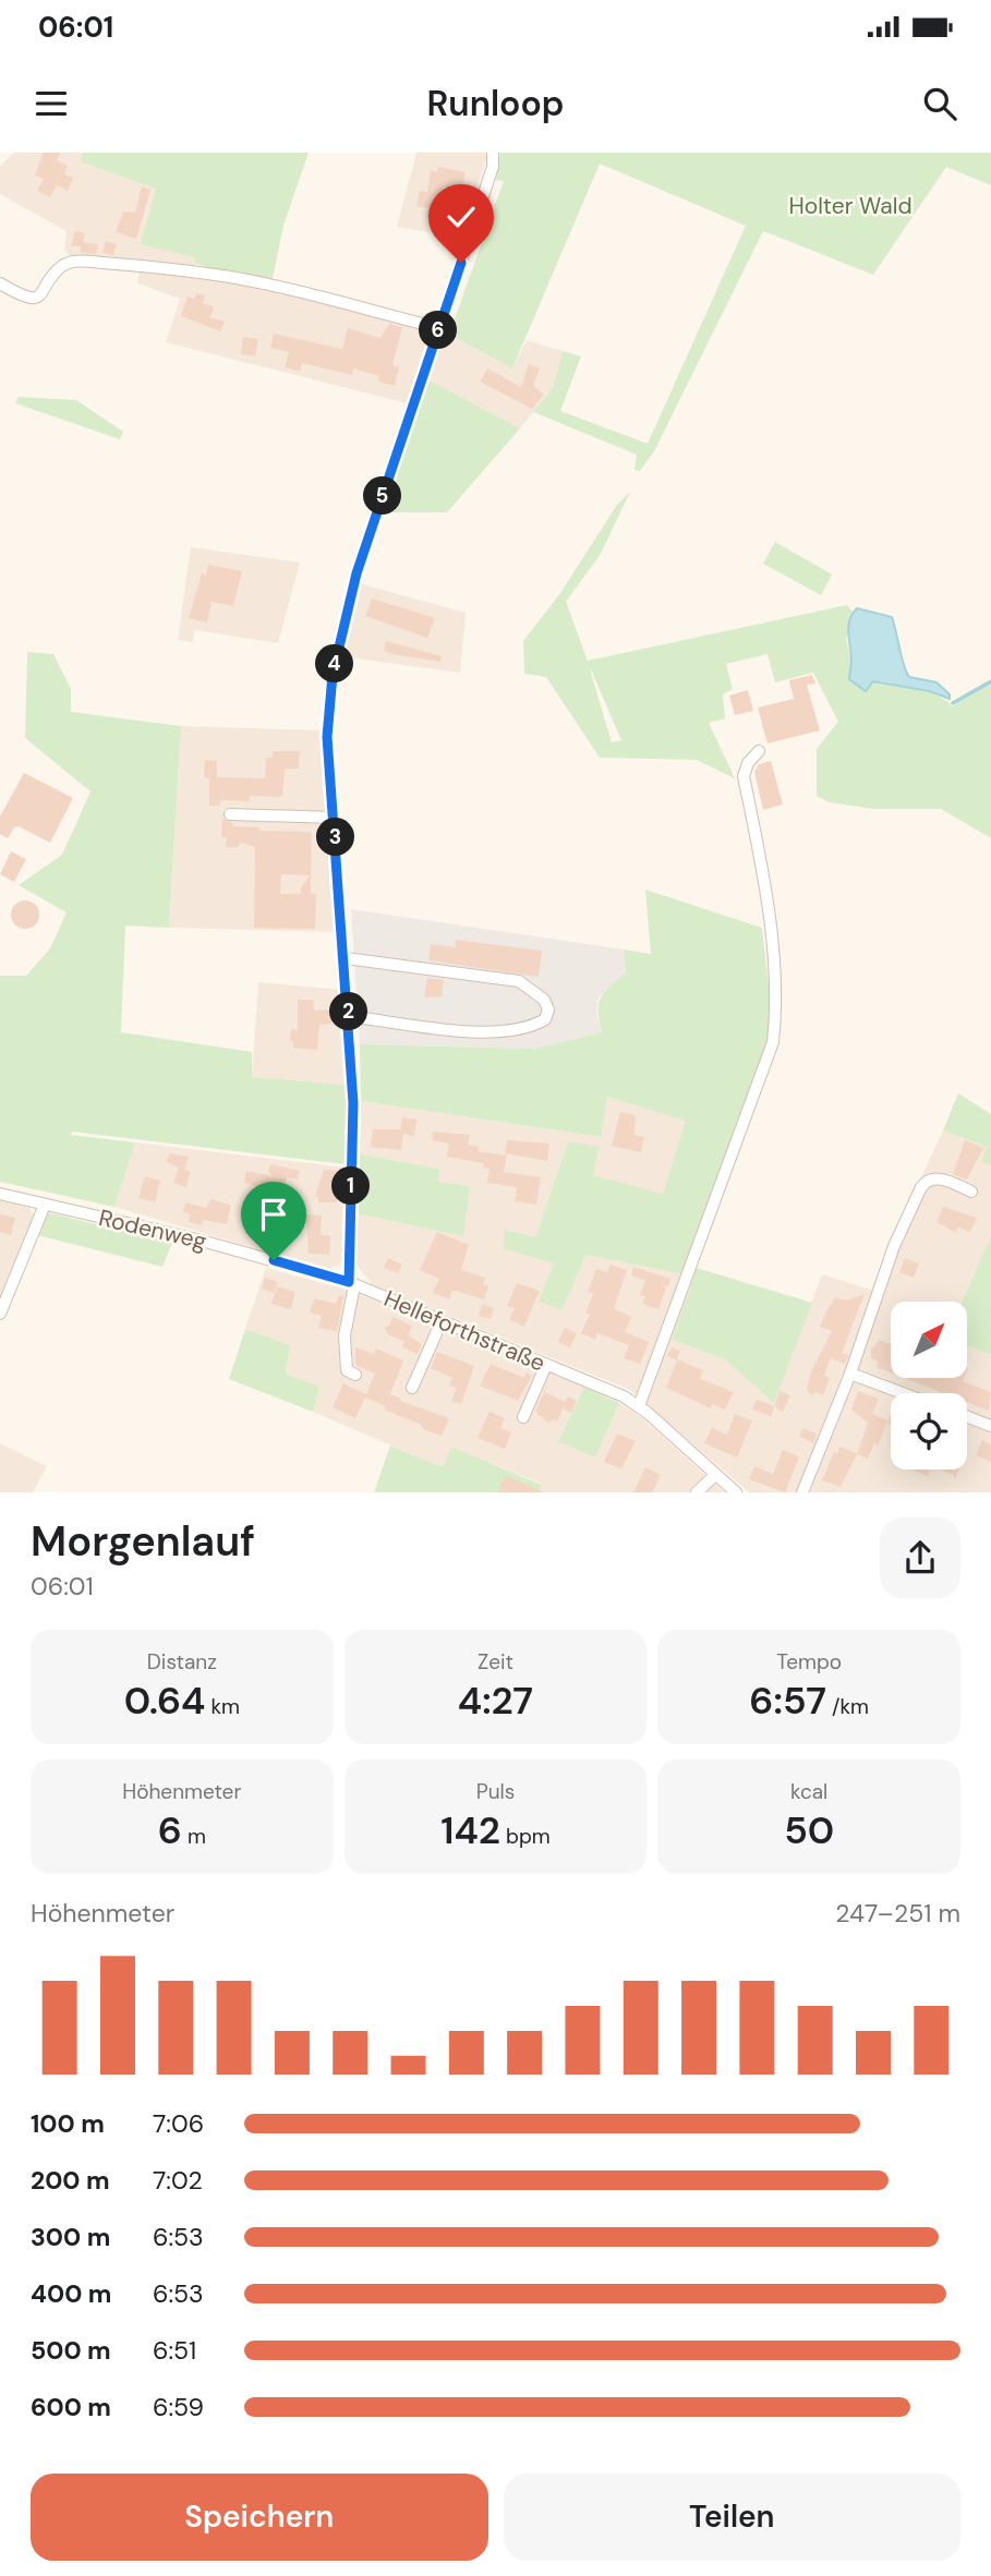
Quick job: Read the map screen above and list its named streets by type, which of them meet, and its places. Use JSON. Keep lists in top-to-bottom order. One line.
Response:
{"streets":{"street":["Rodenweg","Helleforthstraße"]},"crossings":[["Rodenweg","Helleforthstraße"]],"parks":["Holter Wald"],"north":"top right","page":{"status":"06:01","header":"Runloop","pins":["6","5","4","3","2","1"],"heading":["Morgenlauf","06:01"],"stats":[["Distanz","0.64 km"],["Zeit","4:27"],["Tempo","6:57 /km"],["Höhenmeter","6 m"],["Puls","142 bpm"],["kcal","50"]],"chart":["Höhenmeter","247–251 m"],"list":[{"name":"100 m","note":"7:06"},{"name":"200 m","note":"7:02"},{"name":"300 m","note":"6:53"},{"name":"400 m","note":"6:53"},{"name":"500 m","note":"6:51"},{"name":"600 m","note":"6:59"}],"buttons":["Speichern","Teilen"]}}
